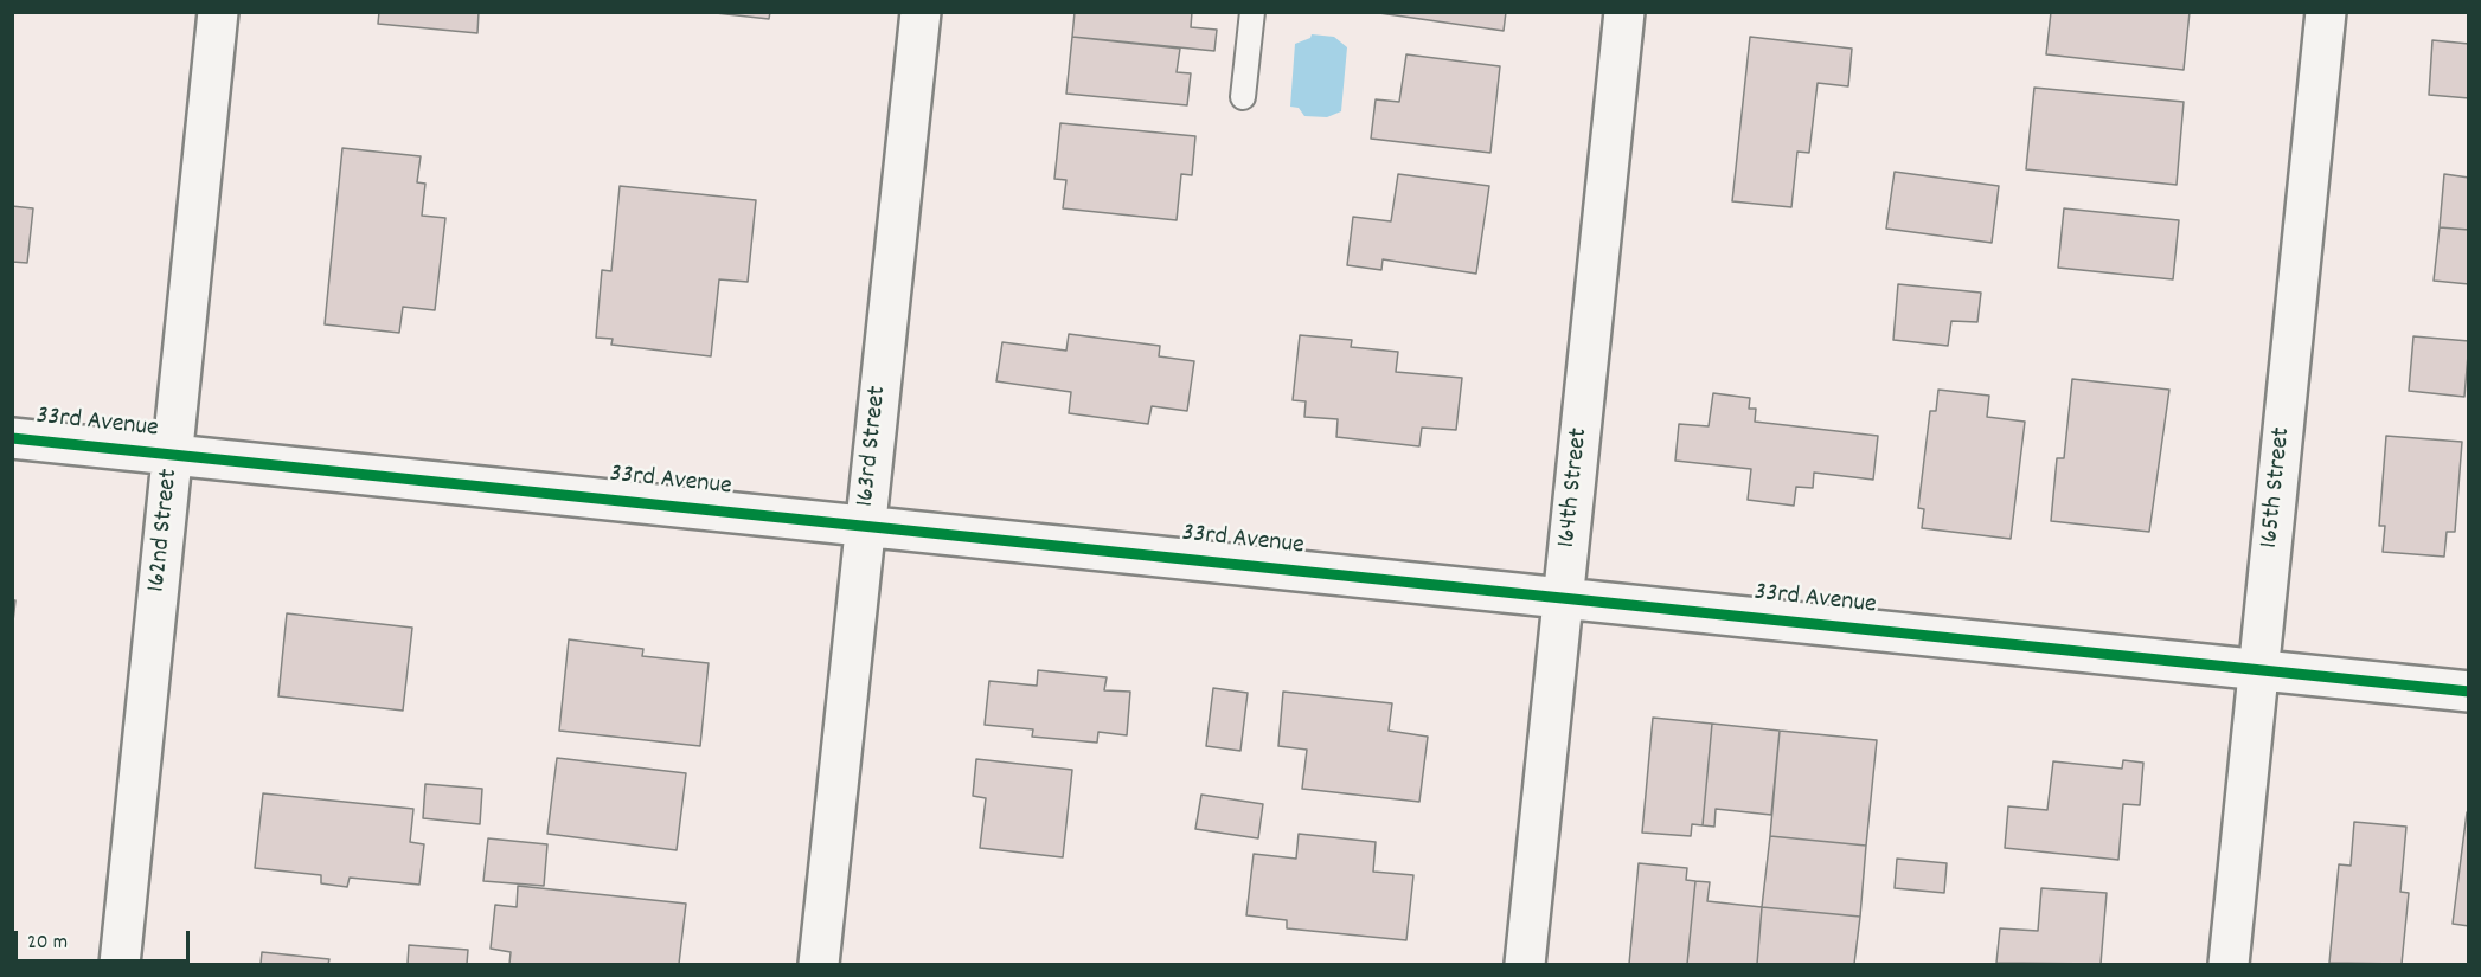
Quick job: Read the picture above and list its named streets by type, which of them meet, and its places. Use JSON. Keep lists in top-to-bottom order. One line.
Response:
{"streets":{"street":["33rd Avenue","163rd Street","164th Street","165th Street","162nd Street"]},"crossings":[["33rd Avenue","163rd Street"],["33rd Avenue","164th Street"],["33rd Avenue","165th Street"],["33rd Avenue","162nd Street"]],"scale_bar":"20 m"}
